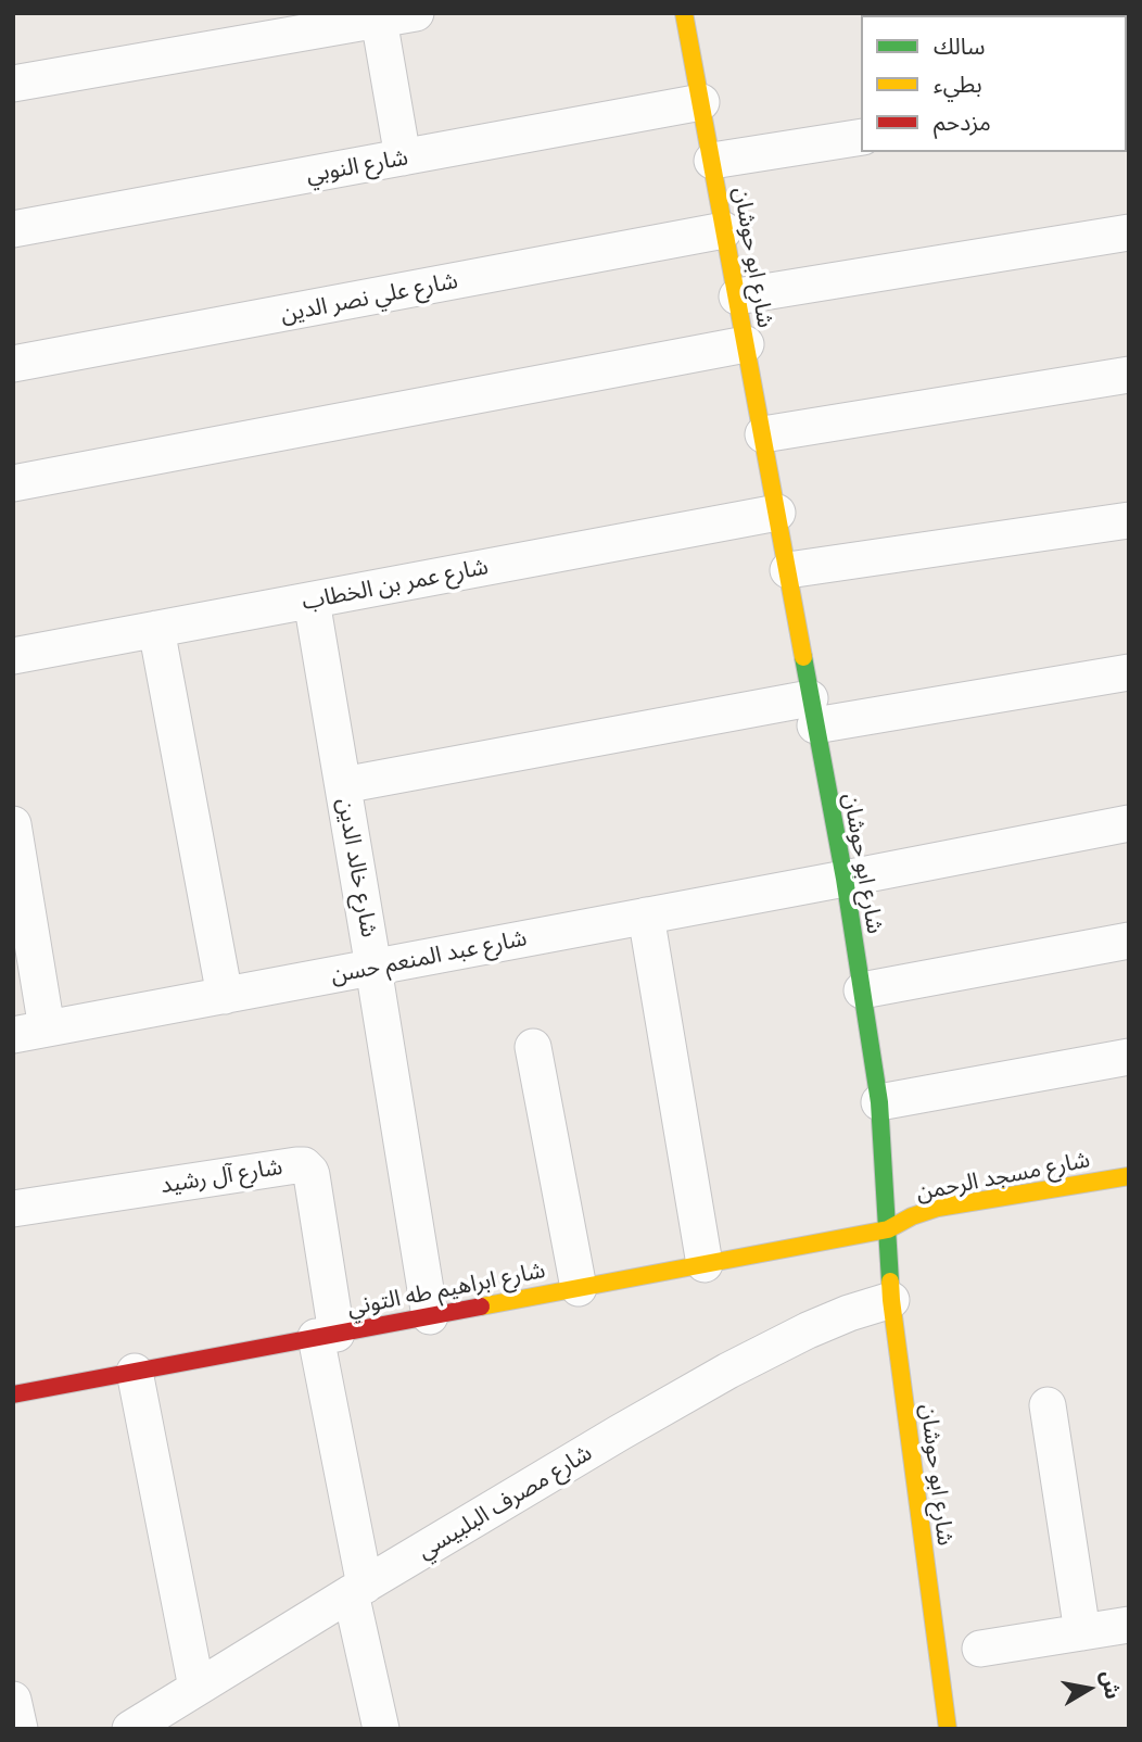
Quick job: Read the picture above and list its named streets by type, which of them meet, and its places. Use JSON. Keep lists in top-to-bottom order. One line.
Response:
{"streets":{"street":["شارع النوبي","شارع ابو حوشان","شارع علي نصر الدين","شارع عمر بن الخطاب","شارع خالد الدين","شارع عبد المنعم حسن","شارع آل رشيد","شارع مسجد الرحمن","شارع ابراهيم طه التوني","شارع مصرف البلبيسي"]},"crossings":[["شارع النوبي","شارع ابو حوشان"],["شارع ابو حوشان","شارع علي نصر الدين"],["شارع ابو حوشان","شارع عمر بن الخطاب"],["شارع ابو حوشان","شارع عبد المنعم حسن"],["شارع ابو حوشان","شارع مسجد الرحمن"],["شارع ابو حوشان","شارع ابراهيم طه التوني"],["شارع ابو حوشان","شارع مصرف البلبيسي"],["شارع عمر بن الخطاب","شارع خالد الدين"],["شارع خالد الدين","شارع عبد المنعم حسن"],["شارع خالد الدين","شارع ابراهيم طه التوني"],["شارع آل رشيد","شارع ابراهيم طه التوني"],["شارع مسجد الرحمن","شارع ابراهيم طه التوني"]],"legend":["سالك","بطيء","مزدحم"],"north":"right"}
